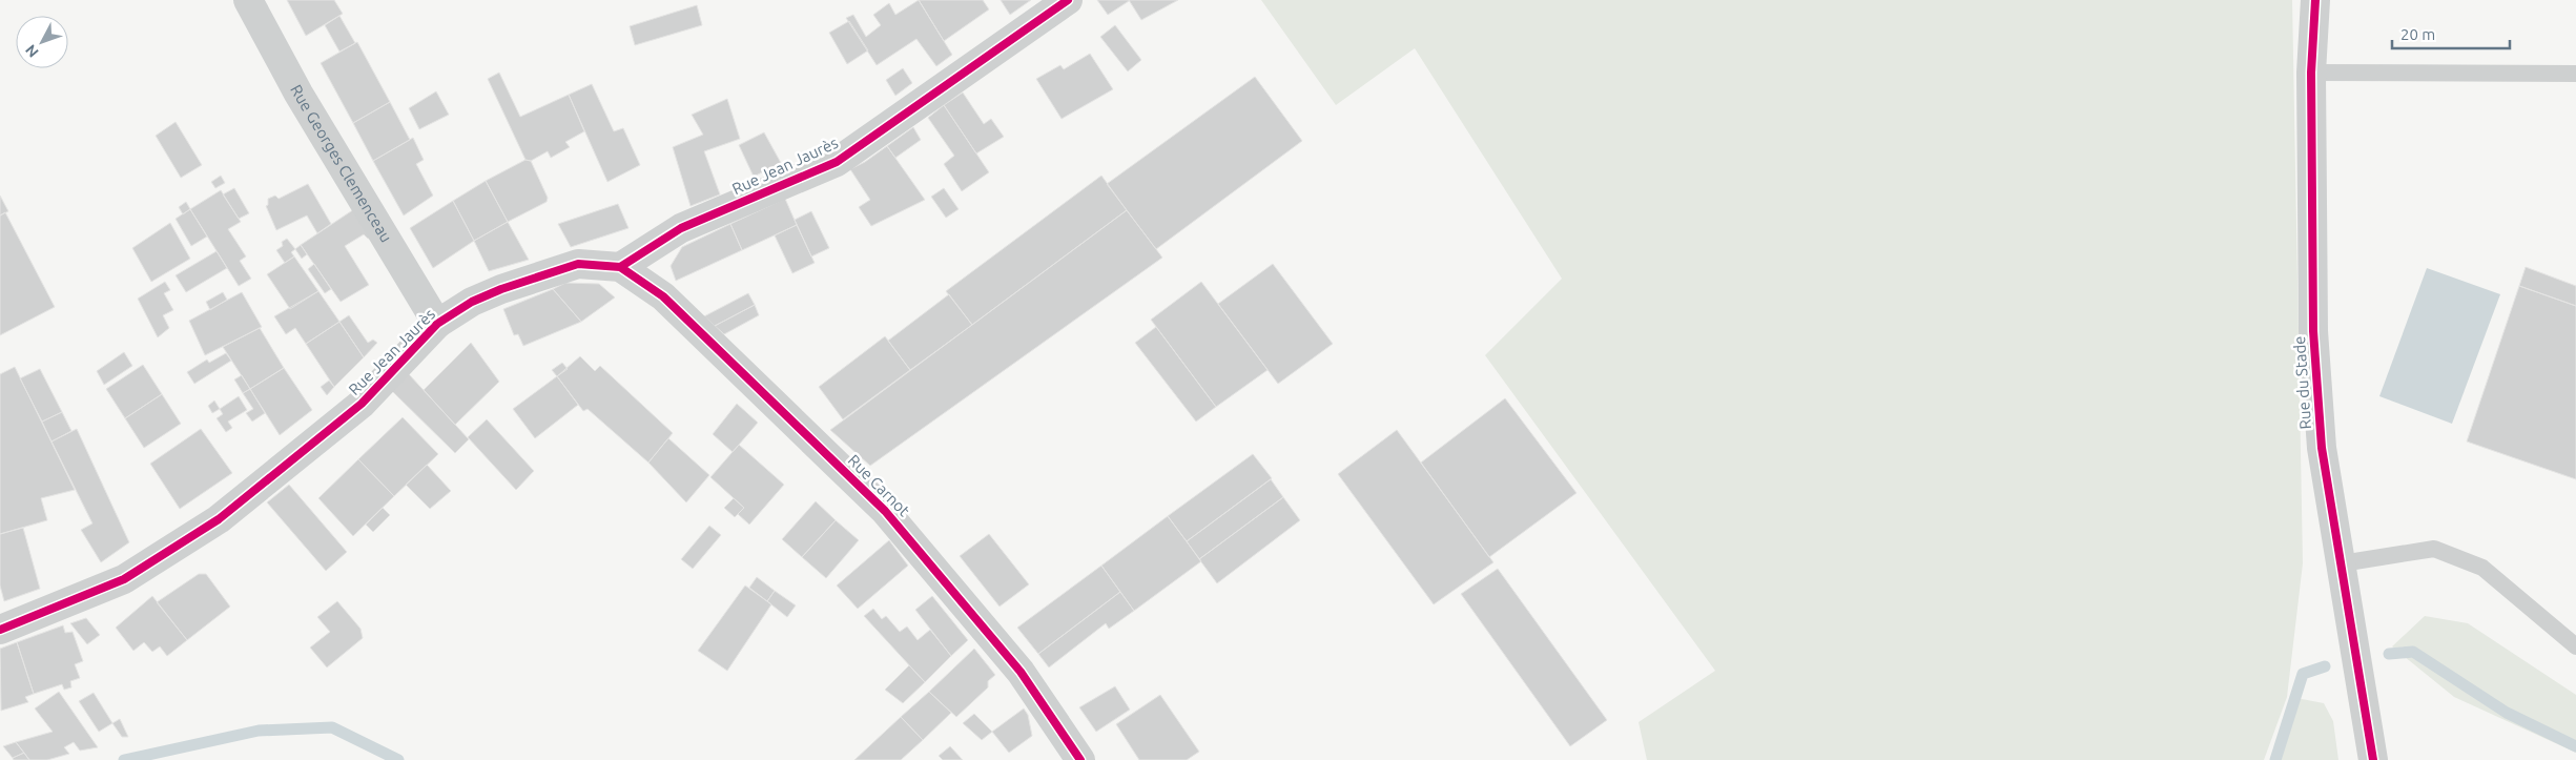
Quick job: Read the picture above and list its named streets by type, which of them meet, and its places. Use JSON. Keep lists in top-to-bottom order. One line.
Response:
{"streets":{"street":["Rue Georges Clemenceau","Rue Jean Jaurès","Rue du Stade","Rue Carnot"]},"crossings":[["Rue Georges Clemenceau","Rue Jean Jaurès"],["Rue Jean Jaurès","Rue Carnot"]],"scale_bar":"20 m","north":"bottom left"}
